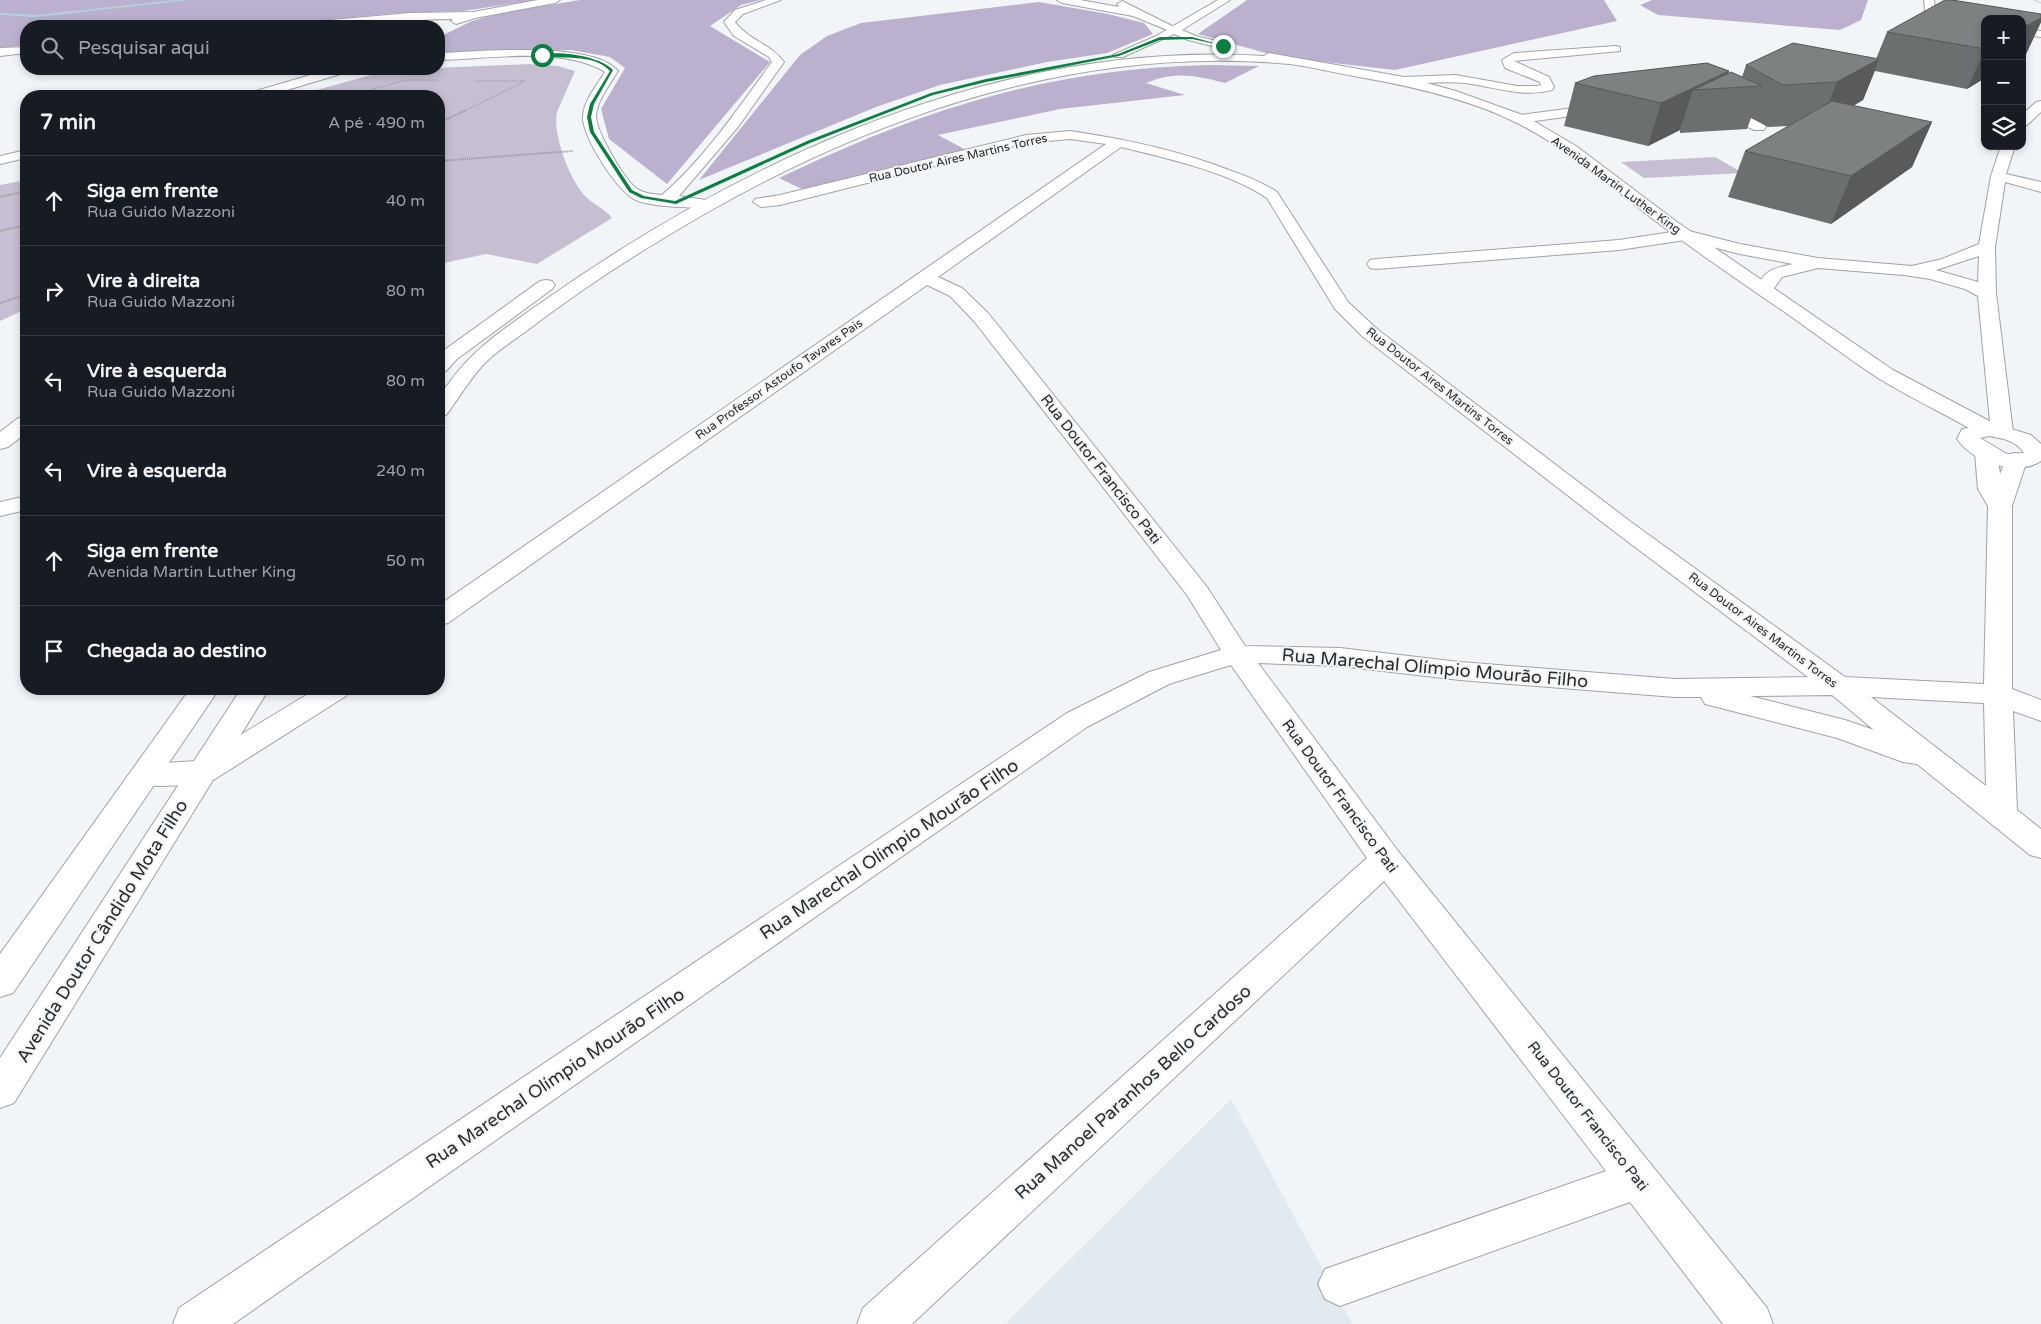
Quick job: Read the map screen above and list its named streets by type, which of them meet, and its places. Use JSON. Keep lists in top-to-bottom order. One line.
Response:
{"streets":{"street":["Rua Doutor Aires Martins Torres","Avenida Martin Luther King","Rua Professor Astoufo Tavares Pais","Rua Doutor Francisco Pati","Rua Marechal Olímpio Mourão Filho","Avenida Doutor Cândido Mota Filho","Rua Manoel Paranhos Bello Cardoso"]},"crossings":[["Rua Doutor Aires Martins Torres","Rua Professor Astoufo Tavares Pais"],["Rua Doutor Aires Martins Torres","Rua Marechal Olímpio Mourão Filho"],["Rua Professor Astoufo Tavares Pais","Rua Doutor Francisco Pati"],["Rua Doutor Francisco Pati","Rua Marechal Olímpio Mourão Filho"],["Rua Doutor Francisco Pati","Rua Manoel Paranhos Bello Cardoso"]],"page":{"map_buttons":["+","−"],"search":"Pesquisar aqui","heading":["7 min","A pé · 490 m"],"list":[["Siga em frente","Rua Guido Mazzoni","40 m"],["Vire à direita","Rua Guido Mazzoni","80 m"],["Vire à esquerda","Rua Guido Mazzoni","80 m"],["Vire à esquerda","240 m"],["Siga em frente","Avenida Martin Luther King","50 m"],"Chegada ao destino"]}}
